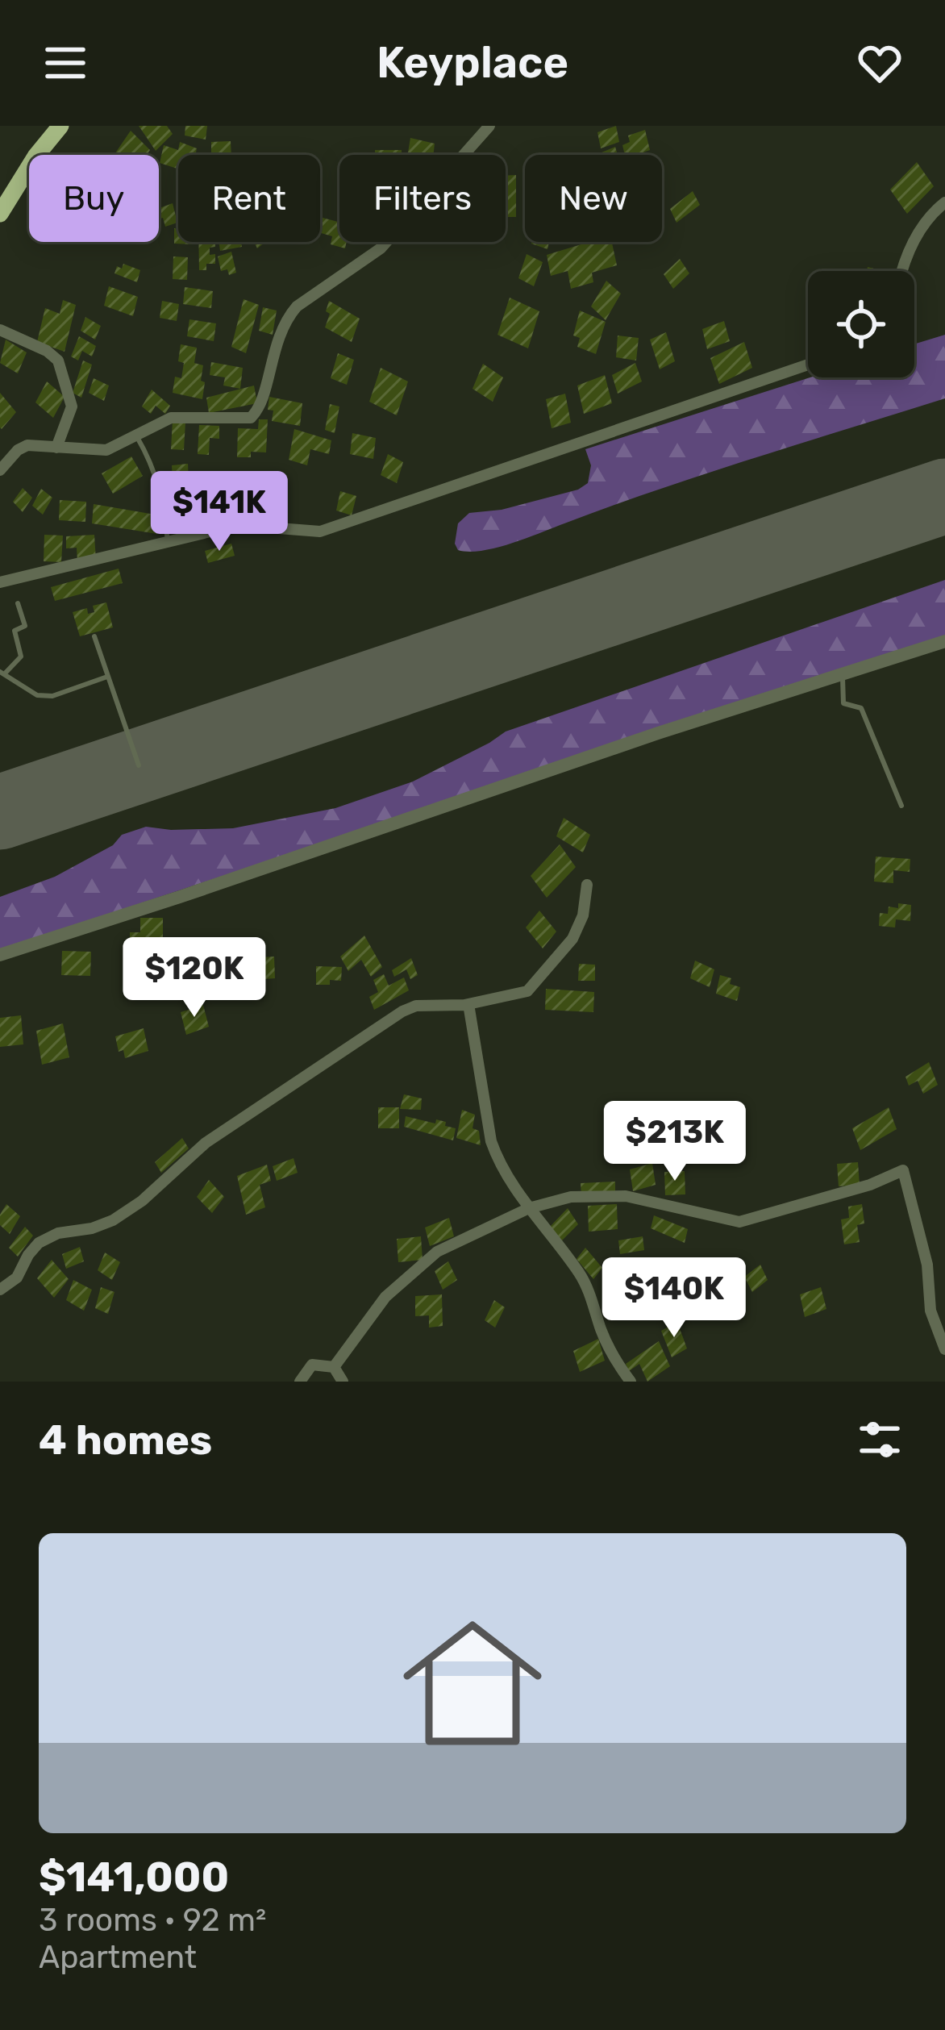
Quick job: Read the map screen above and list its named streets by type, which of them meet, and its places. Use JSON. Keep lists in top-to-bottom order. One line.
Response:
{"page":{"header":"Keyplace","chip":["Buy","Rent","Filters","New"],"price":["$141K","$120K","$213K","$140K"],"heading":"4 homes","list":[{"name":"$141,000","note":"3 rooms · 92 m² · Apartment"}]}}
